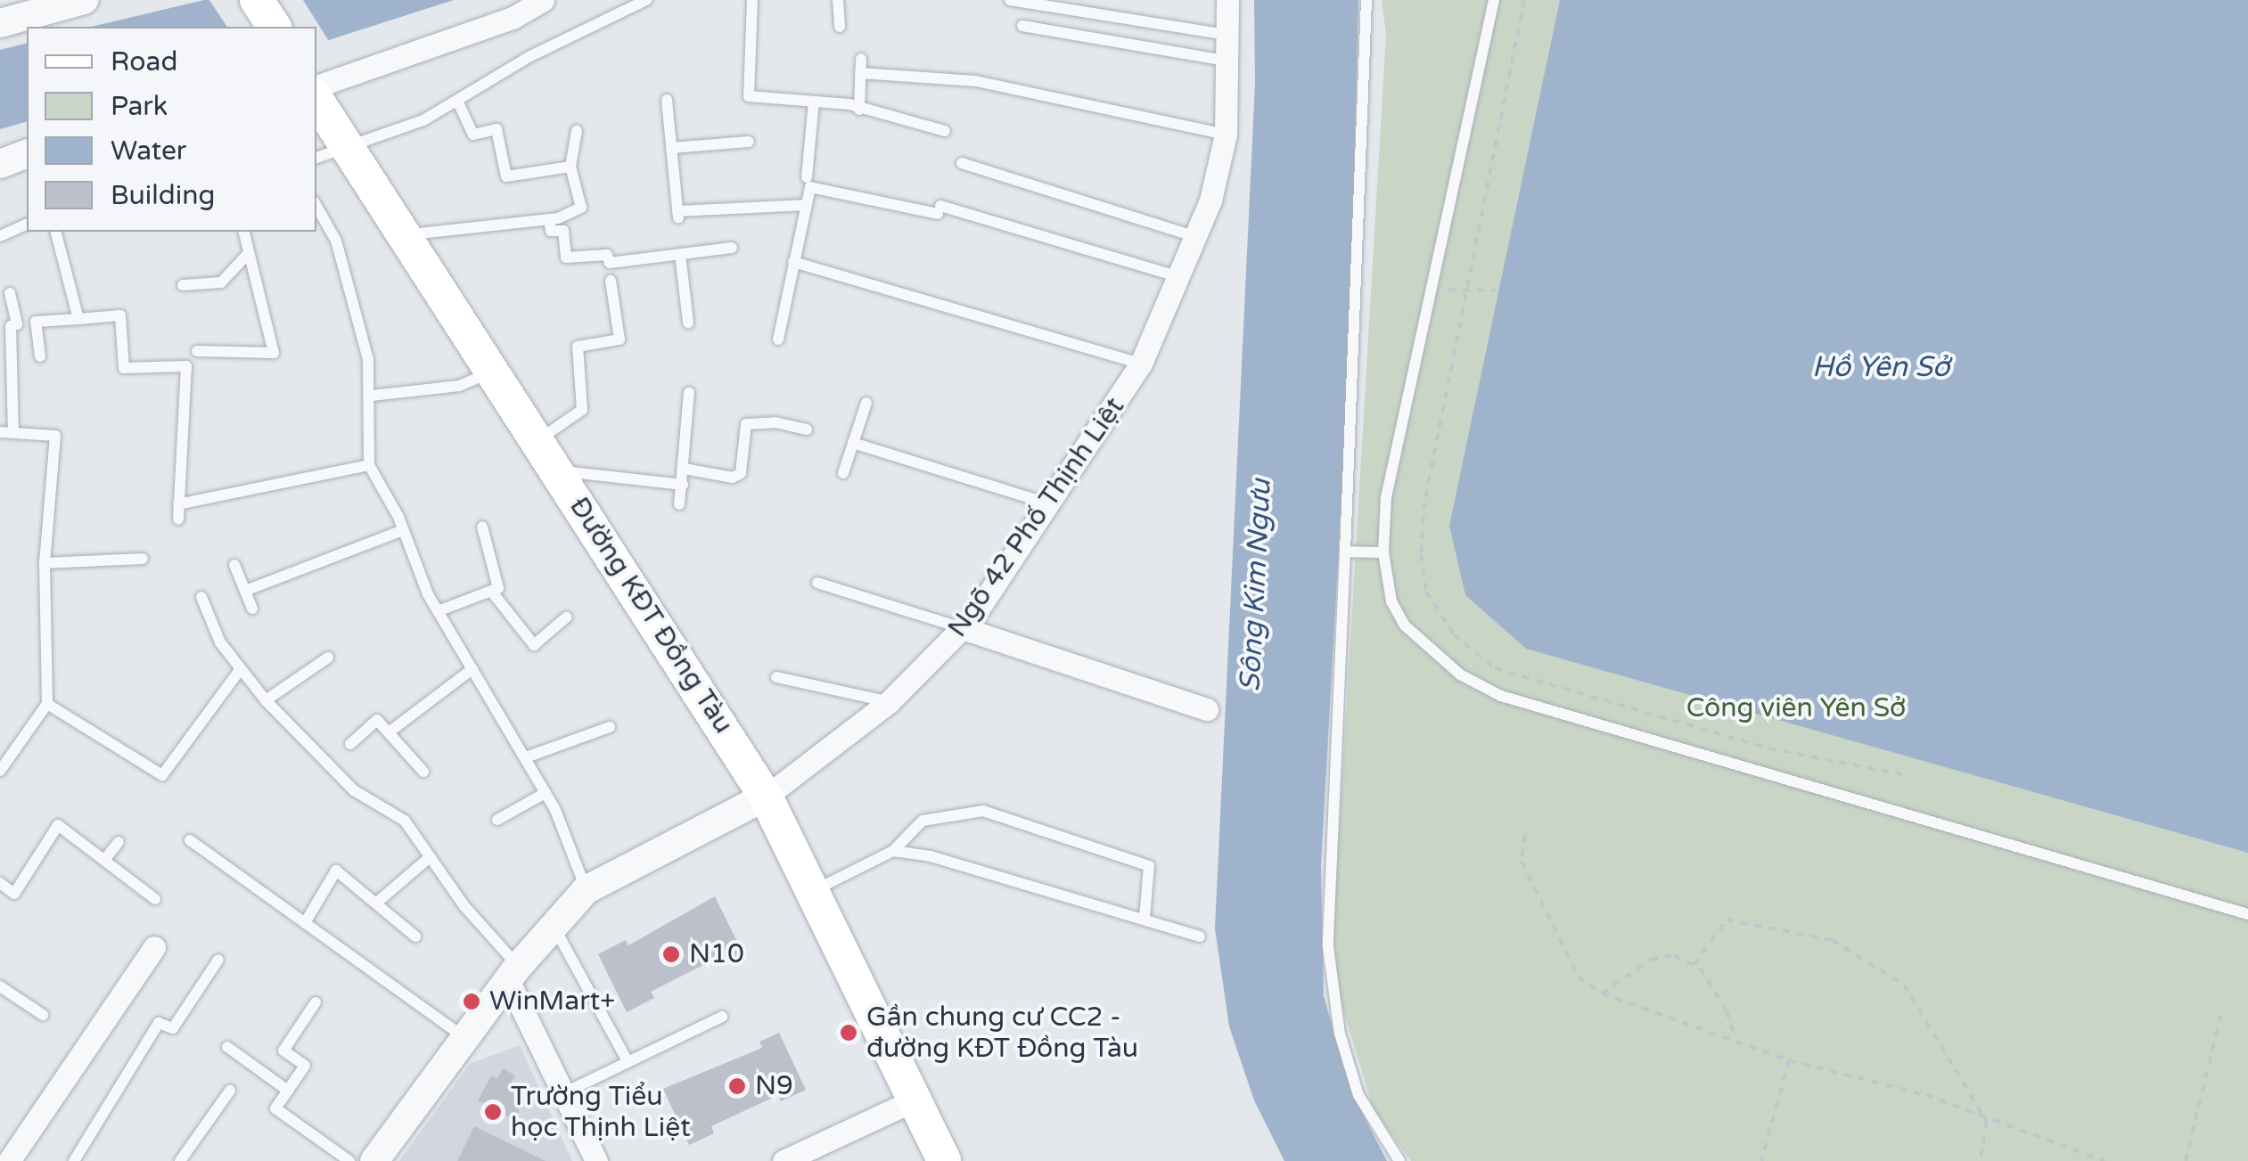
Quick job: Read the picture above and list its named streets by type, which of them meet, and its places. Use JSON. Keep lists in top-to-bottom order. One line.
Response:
{"streets":{"main road":["Đường KĐT Đồng Tàu"],"street":["Ngõ 42 Phố Thịnh Liệt"]},"crossings":[["Ngõ 42 Phố Thịnh Liệt","Đường KĐT Đồng Tàu"]],"water":["Hồ Yên Sở","Sông Kim Ngưu"],"parks":["Công viên Yên Sở"],"places":["N10","WinMart+","Gần chung cư CC2 - đường KĐT Đồng Tàu","N9","Trường Tiểu học Thịnh Liệt"],"legend":["Road","Park","Water","Building"]}
